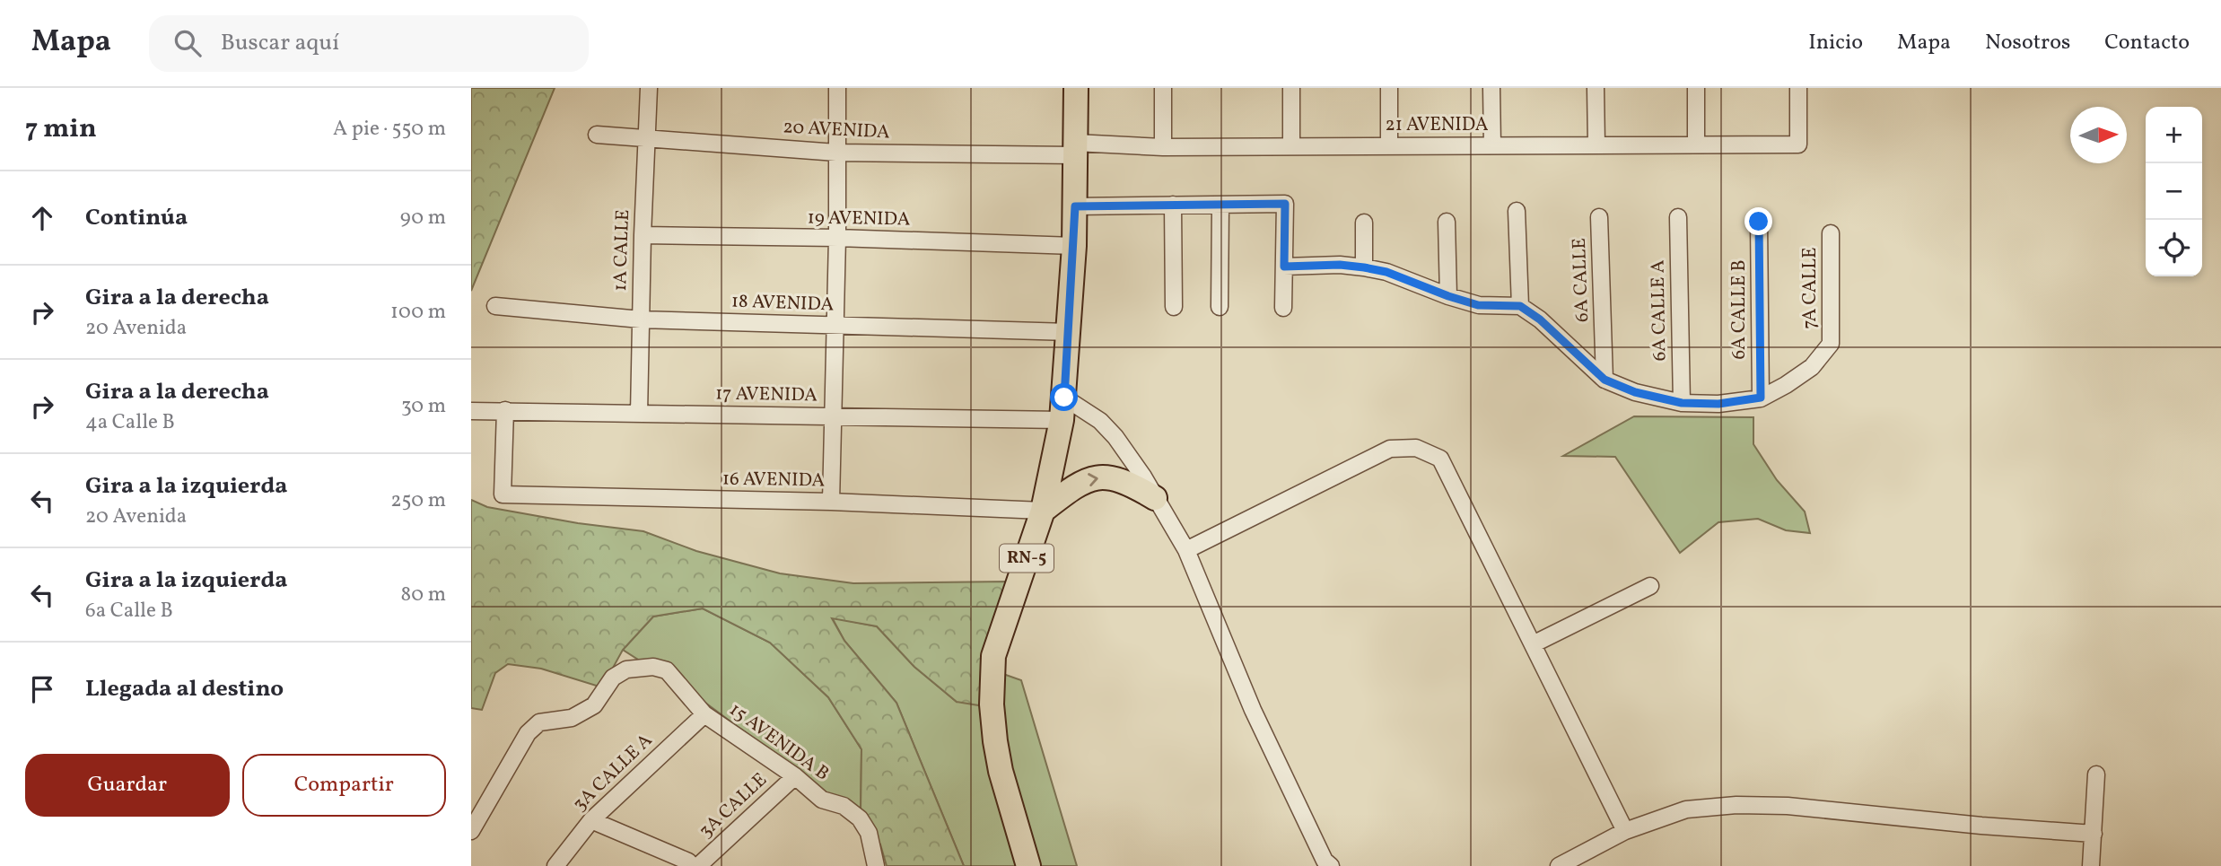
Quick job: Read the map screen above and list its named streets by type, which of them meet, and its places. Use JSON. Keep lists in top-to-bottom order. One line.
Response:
{"streets":{"main road":["RN-5"],"street":["21 AVENIDA","20 AVENIDA","19 AVENIDA","1A CALLE","6A CALLE","7A CALLE","18 AVENIDA","6A CALLE B","6A CALLE A","17 AVENIDA","16 AVENIDA","15 AVENIDA B","3A CALLE A","3A CALLE"]},"crossings":[["21 AVENIDA","20 AVENIDA"],["21 AVENIDA","RN-5"],["20 AVENIDA","1A CALLE"],["20 AVENIDA","RN-5"],["19 AVENIDA","1A CALLE"],["19 AVENIDA","RN-5"],["1A CALLE","18 AVENIDA"],["1A CALLE","17 AVENIDA"],["7A CALLE","6A CALLE B"],["18 AVENIDA","RN-5"],["17 AVENIDA","16 AVENIDA"],["17 AVENIDA","RN-5"],["16 AVENIDA","RN-5"],["15 AVENIDA B","3A CALLE A"],["15 AVENIDA B","3A CALLE"]],"north":"right","page":{"header":"Mapa","search":"Buscar aquí","nav":["Inicio","Mapa","Nosotros","Contacto"],"heading":["7 min","A pie · 550 m"],"map_buttons":["+","−"],"list":[["Continúa","90 m"],["Gira a la derecha","20 Avenida","100 m"],["Gira a la derecha","4a Calle B","30 m"],["Gira a la izquierda","20 Avenida","250 m"],["Gira a la izquierda","6a Calle B","80 m"],"Llegada al destino"],"buttons":["Guardar","Compartir"]}}
